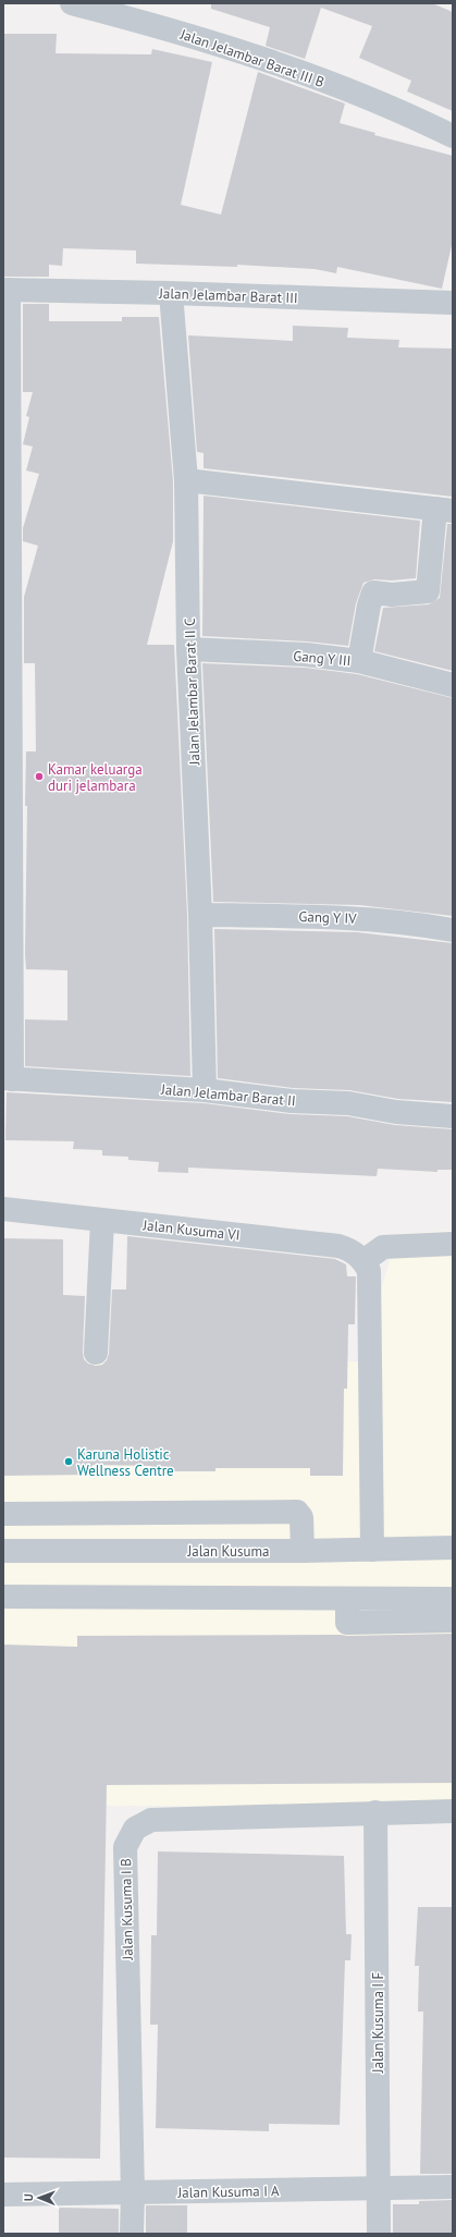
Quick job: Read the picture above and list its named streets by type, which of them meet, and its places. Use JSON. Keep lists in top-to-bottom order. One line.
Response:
{"streets":{"street":["Jalan Jelambar Barat III B","Jalan Jelambar Barat III","Gang Y III","Jalan Jelambar Barat II C","Gang Y IV","Jalan Jelambar Barat II","Jalan Kusuma VI","Jalan Kusuma","Jalan Kusuma I B","Jalan Kusuma I F","Jalan Kusuma I A"]},"crossings":[["Jalan Jelambar Barat III","Jalan Jelambar Barat II C"],["Gang Y III","Jalan Jelambar Barat II C"],["Jalan Jelambar Barat II C","Gang Y IV"],["Jalan Jelambar Barat II C","Jalan Jelambar Barat II"],["Jalan Kusuma I B","Jalan Kusuma I F"],["Jalan Kusuma I B","Jalan Kusuma I A"],["Jalan Kusuma I F","Jalan Kusuma I A"]],"places":["Kamar keluarga duri jelambara","Karuna Holistic Wellness Centre"],"north":"left"}
